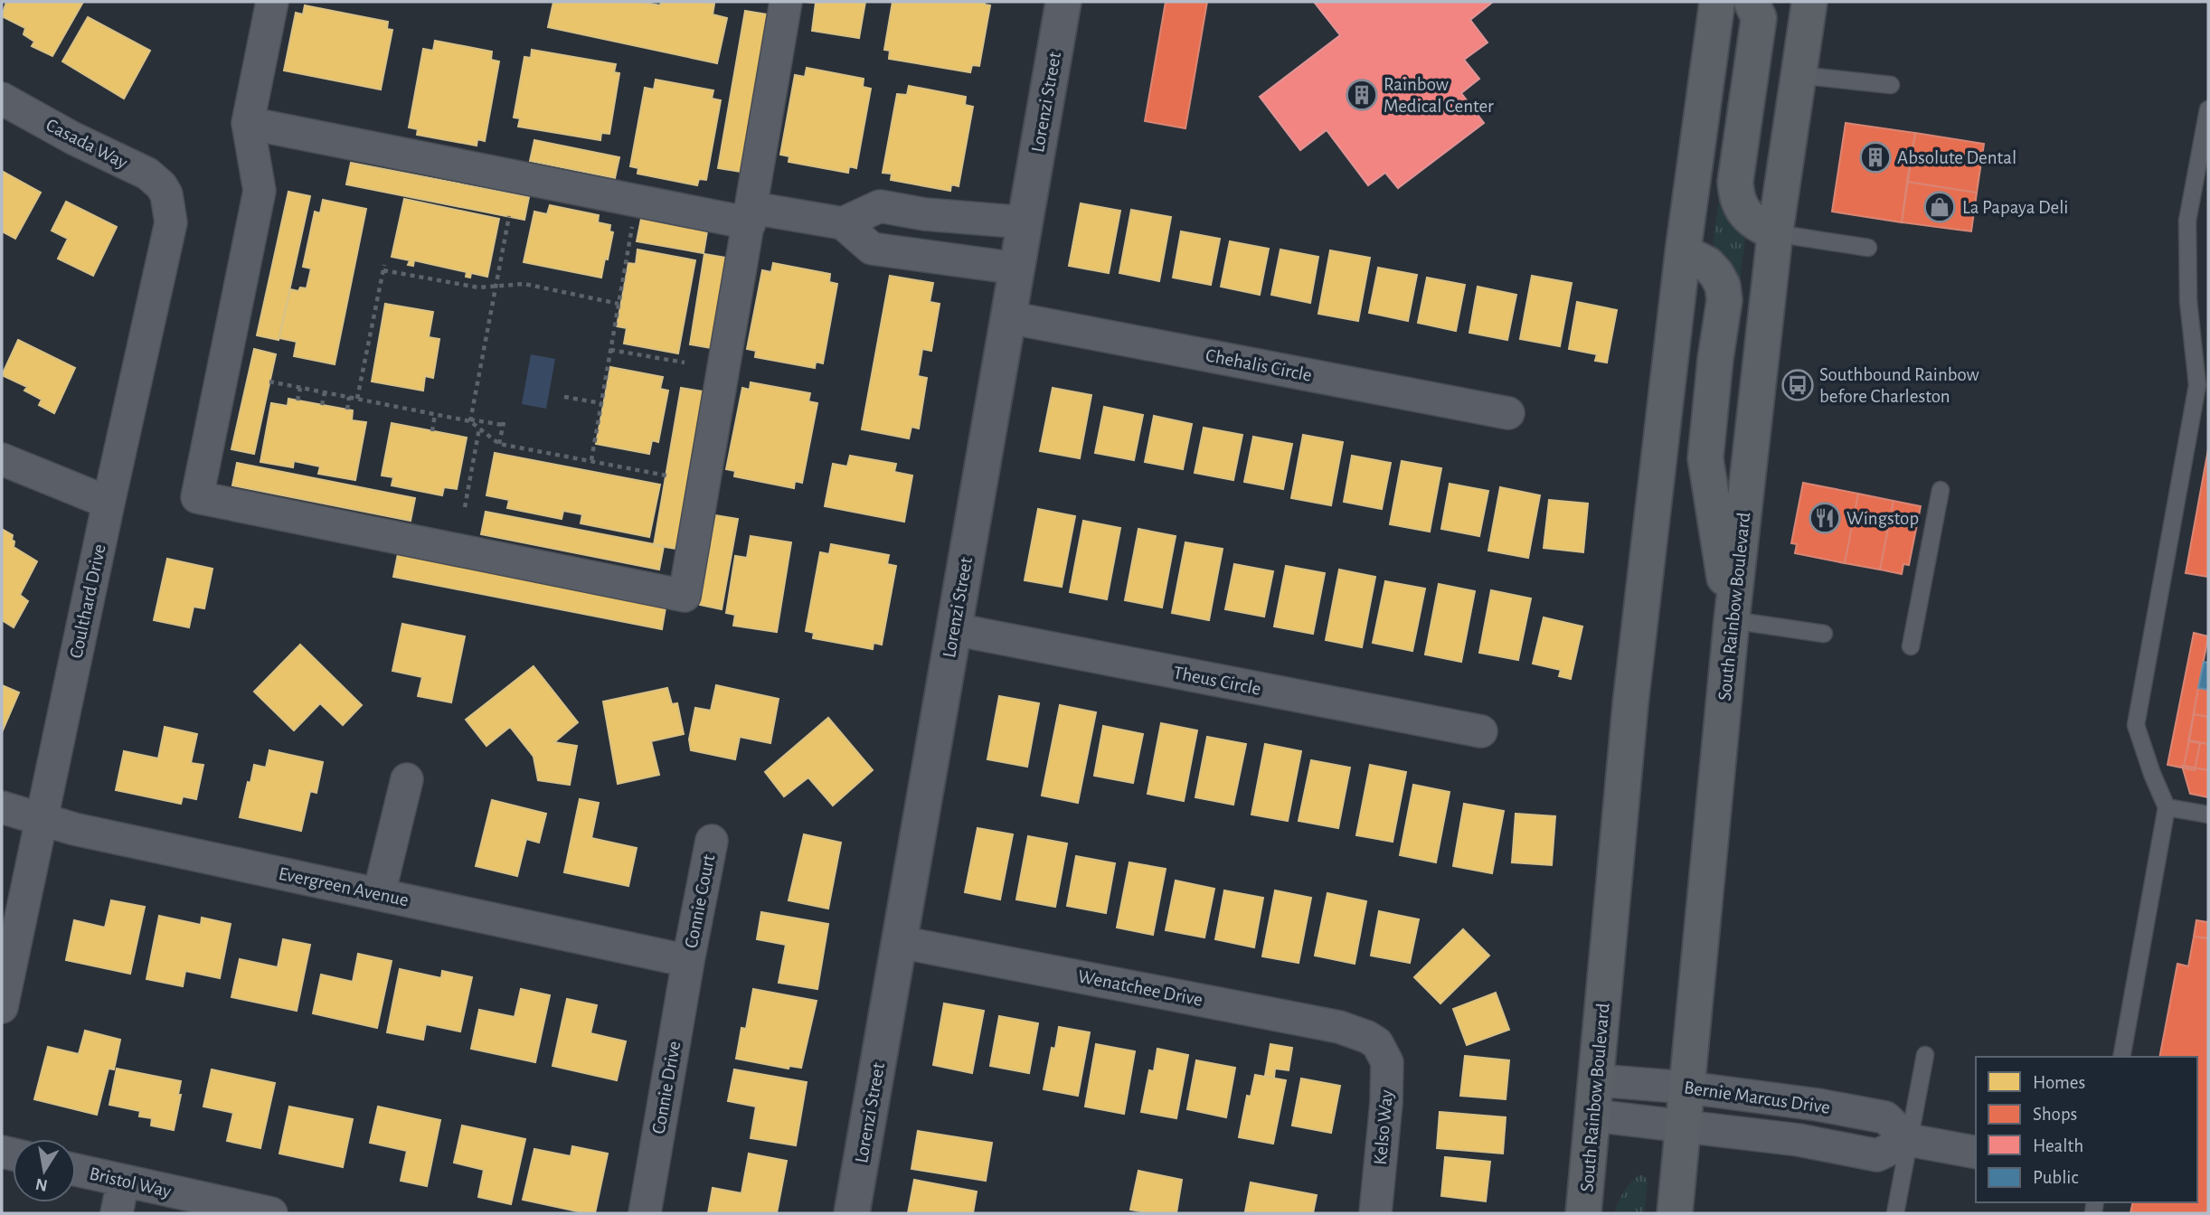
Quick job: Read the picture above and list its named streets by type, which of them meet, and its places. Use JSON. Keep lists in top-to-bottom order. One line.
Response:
{"streets":{"main road":["South Rainbow Boulevard"],"street":["Lorenzi Street","Casada Way","Chehalis Circle","Coulthard Drive","Theus Circle","Evergreen Avenue","Connie Court","Wenatchee Drive","Connie Drive","Bernie Marcus Drive","Kelso Way","Bristol Way"]},"crossings":[["Lorenzi Street","Chehalis Circle"],["Lorenzi Street","Theus Circle"],["Lorenzi Street","Wenatchee Drive"],["Casada Way","Coulthard Drive"],["Coulthard Drive","Evergreen Avenue"],["South Rainbow Boulevard","Bernie Marcus Drive"],["Evergreen Avenue","Connie Court"],["Evergreen Avenue","Connie Drive"],["Connie Court","Connie Drive"],["Wenatchee Drive","Kelso Way"]],"places":{"building":["Rainbow Medical Center","Absolute Dental"],"shop":["La Papaya Deli"],"bus stop":["Southbound Rainbow before Charleston"],"restaurant":["Wingstop"]},"legend":["Homes","Shops","Health","Public"],"north":"bottom"}
